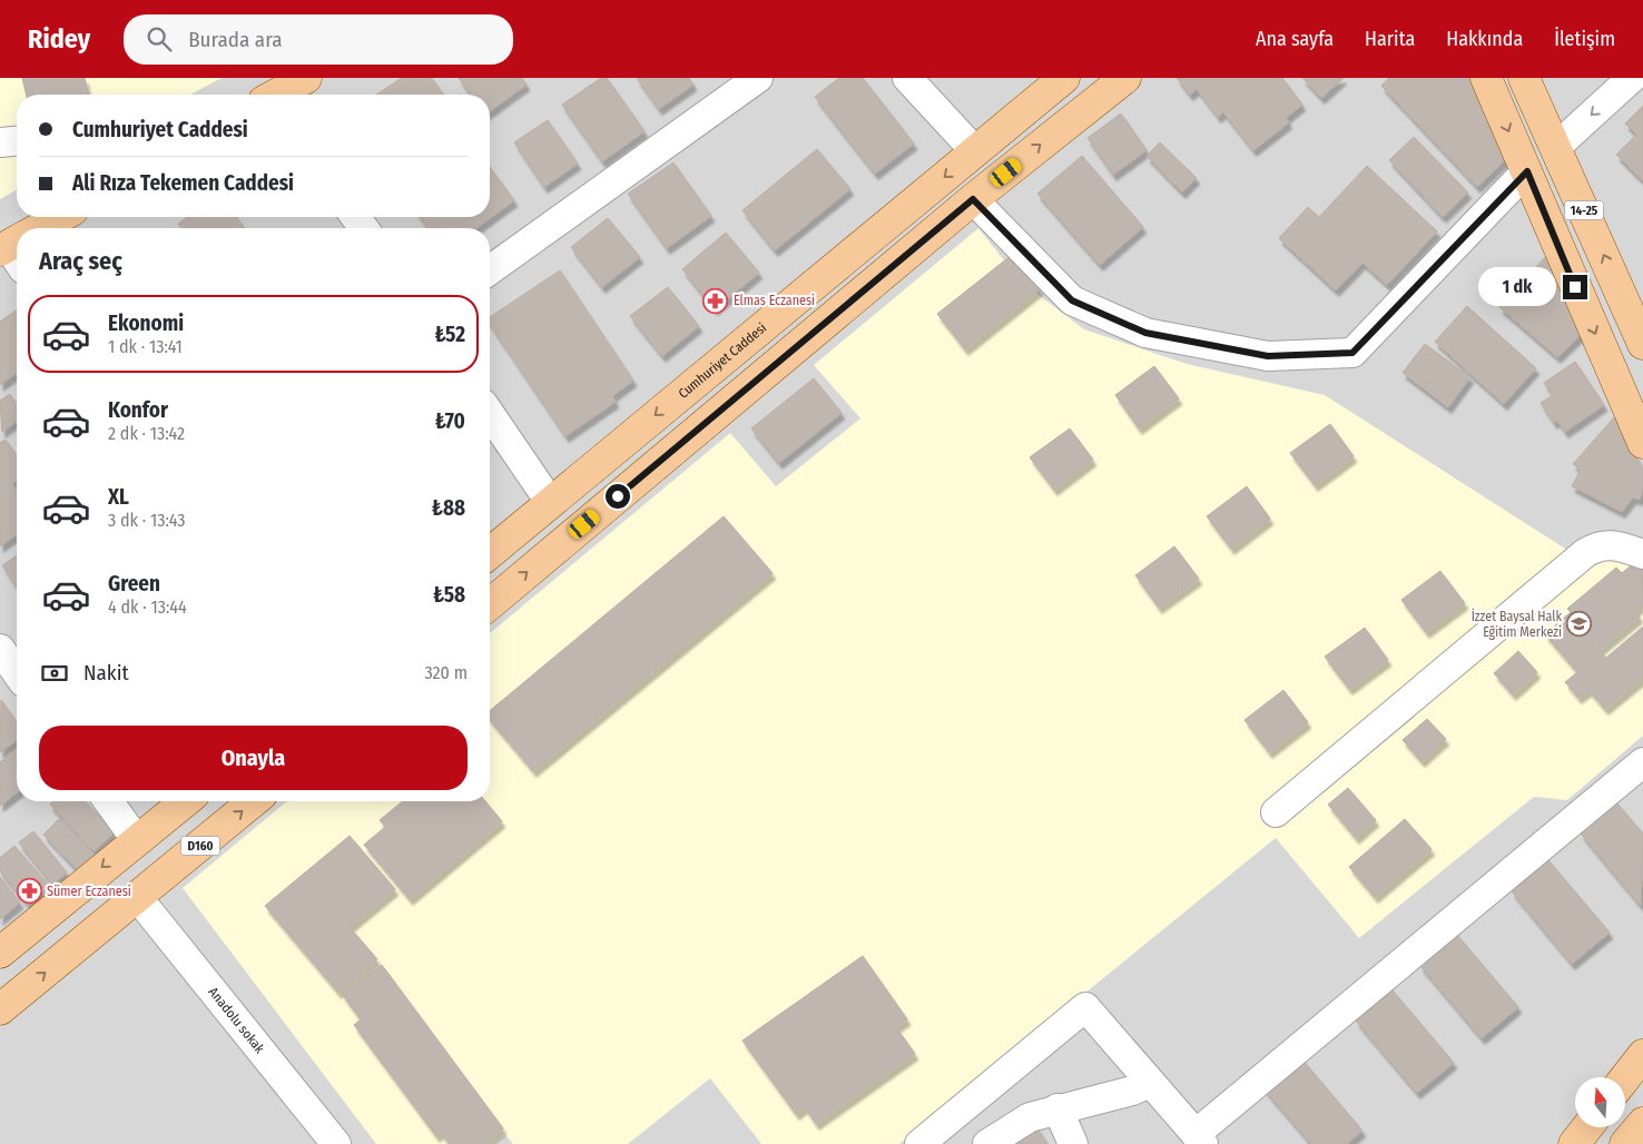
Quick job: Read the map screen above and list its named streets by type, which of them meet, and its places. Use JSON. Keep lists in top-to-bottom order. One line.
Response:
{"streets":{"main road":["14-25","Cumhuriyet Caddesi","D160"],"street":["Anadolu sokak"]},"crossings":[["D160","Anadolu sokak"]],"places":{"pharmacy":["Elmas Eczanesi","Sümer Eczanesi"],"school or university":["İzzet Baysal Halk Eğitim Merkezi"]},"north":"top","page":{"header":"Ridey","search":"Burada ara","nav":["Ana sayfa","Harita","Hakkında","İletişim"],"banner":["Cumhuriyet Caddesi","Ali Rıza Tekemen Caddesi"],"heading":"Araç seç","bubble":"1 dk","list":[{"name":"Ekonomi","note":"1 dk · 13:41","value":"₺52"},{"name":"Konfor","note":"2 dk · 13:42","value":"₺70"},{"name":"XL","note":"3 dk · 13:43","value":"₺88"},{"name":"Green","note":"4 dk · 13:44","value":"₺58"}],"pay":["Nakit","320 m"],"buttons":"Onayla"}}
